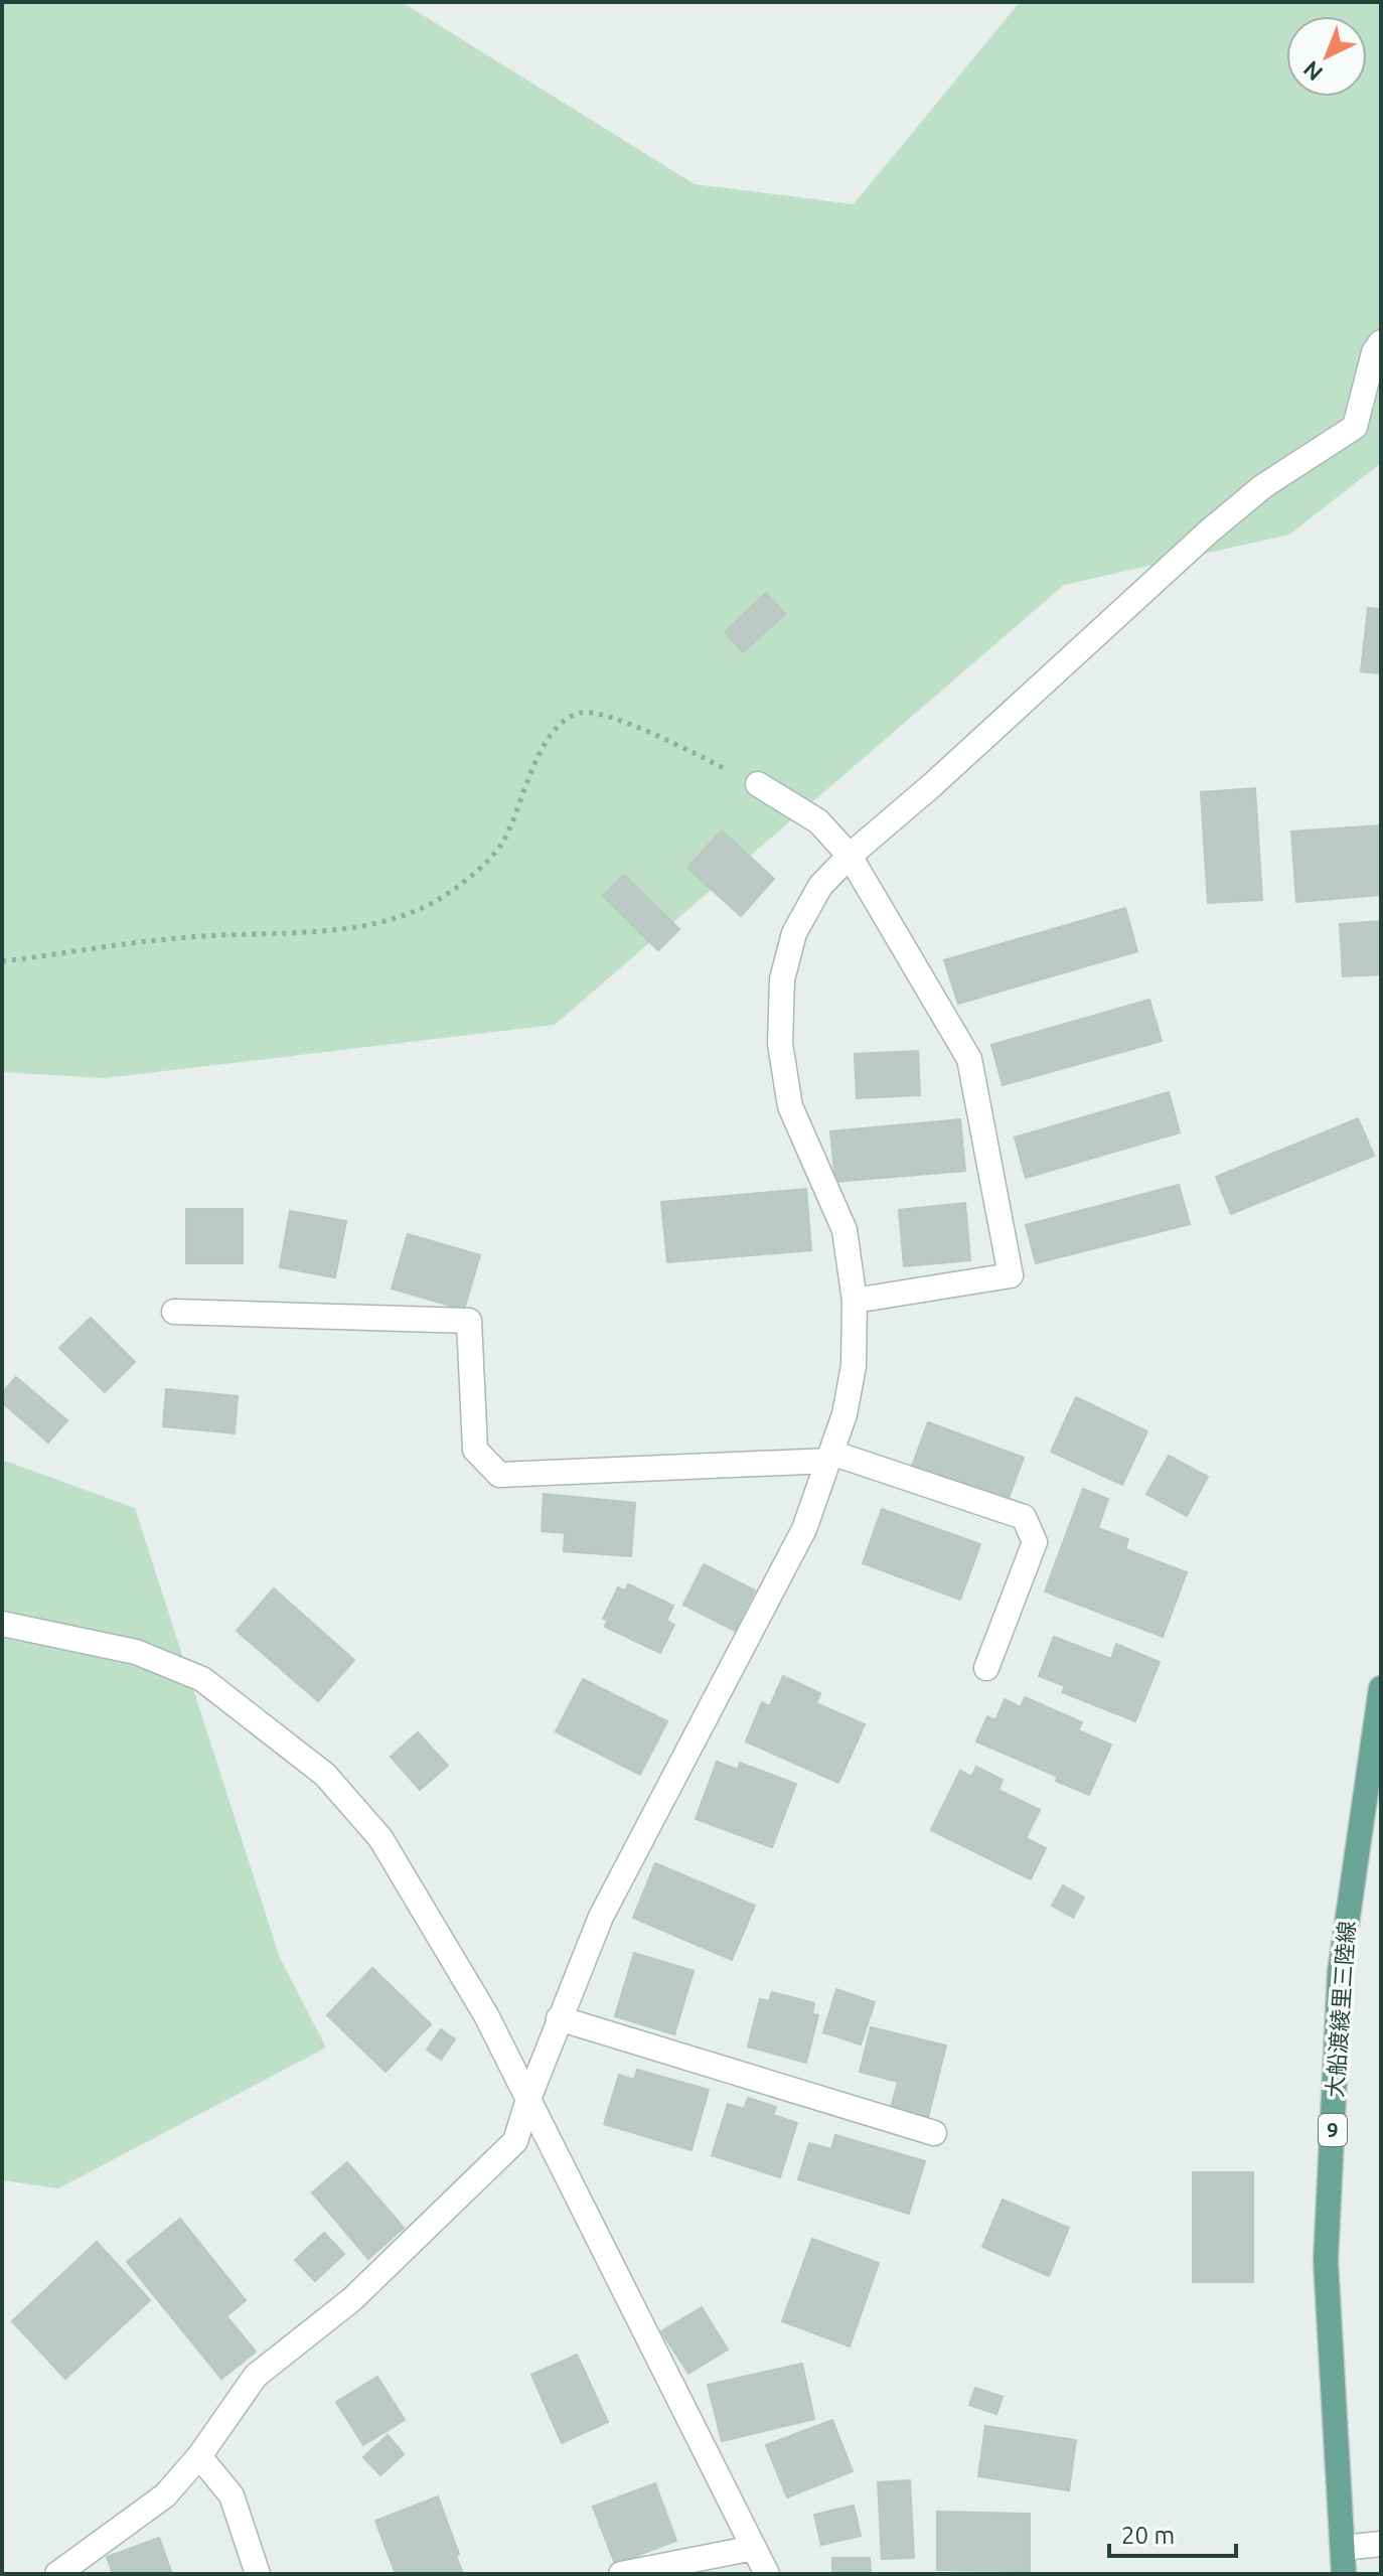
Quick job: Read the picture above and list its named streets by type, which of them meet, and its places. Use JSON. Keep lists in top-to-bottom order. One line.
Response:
{"streets":{"main road":["大船渡綾里三陸線","9"]},"scale_bar":"20 m","north":"bottom left"}
